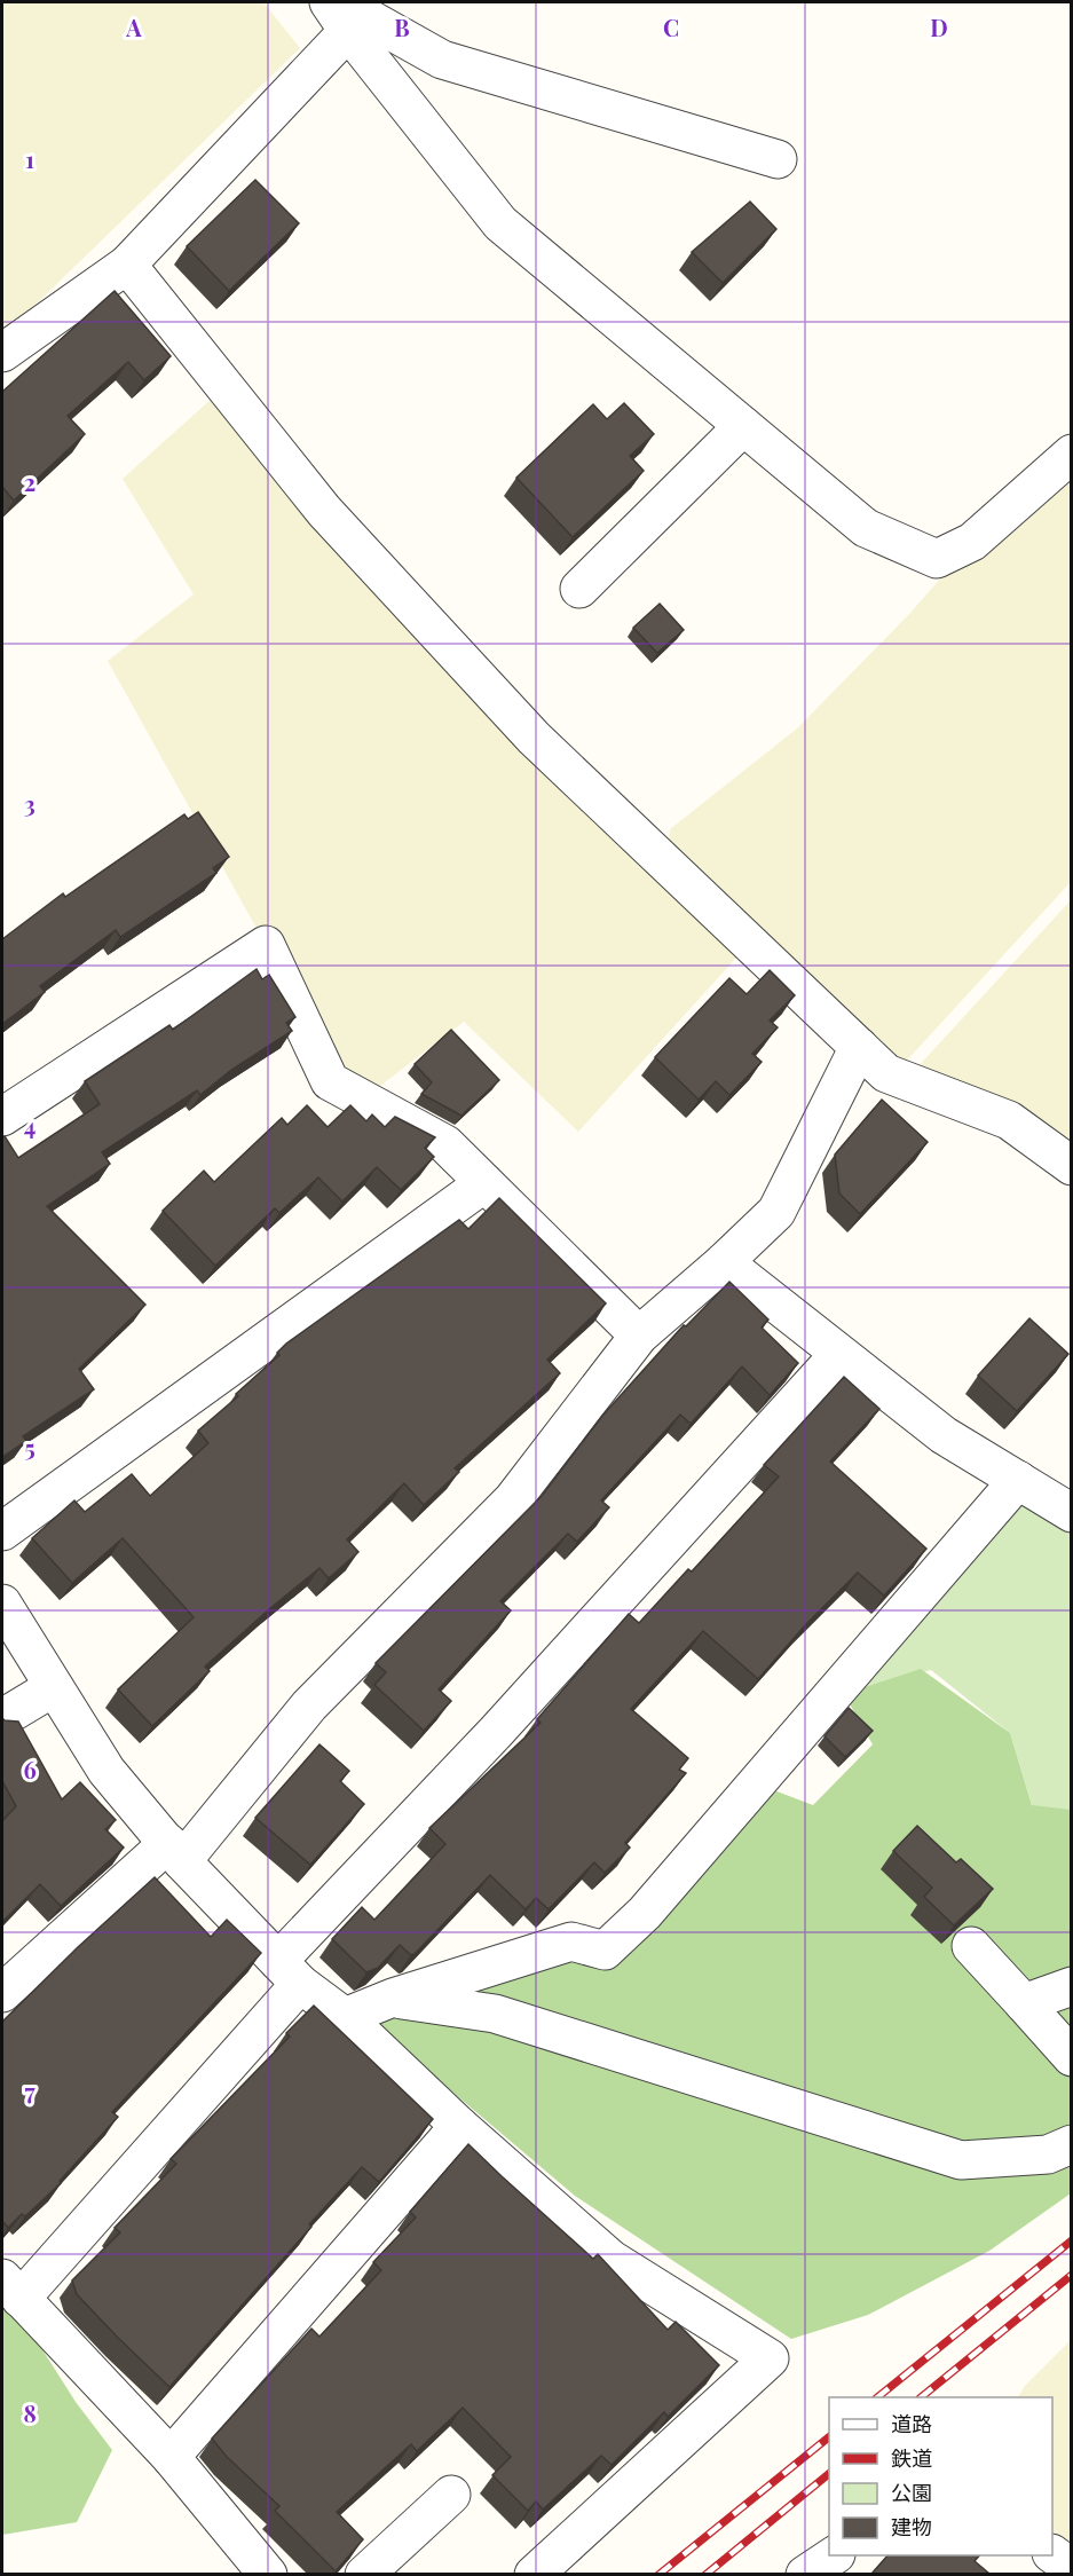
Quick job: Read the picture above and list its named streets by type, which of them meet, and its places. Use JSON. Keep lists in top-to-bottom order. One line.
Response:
{"legend":["道路","鉄道","公園","建物"],"grid":{"columns":["A","B","C","D"],"rows":["1","2","3","4","5","6","7","8"]}}
